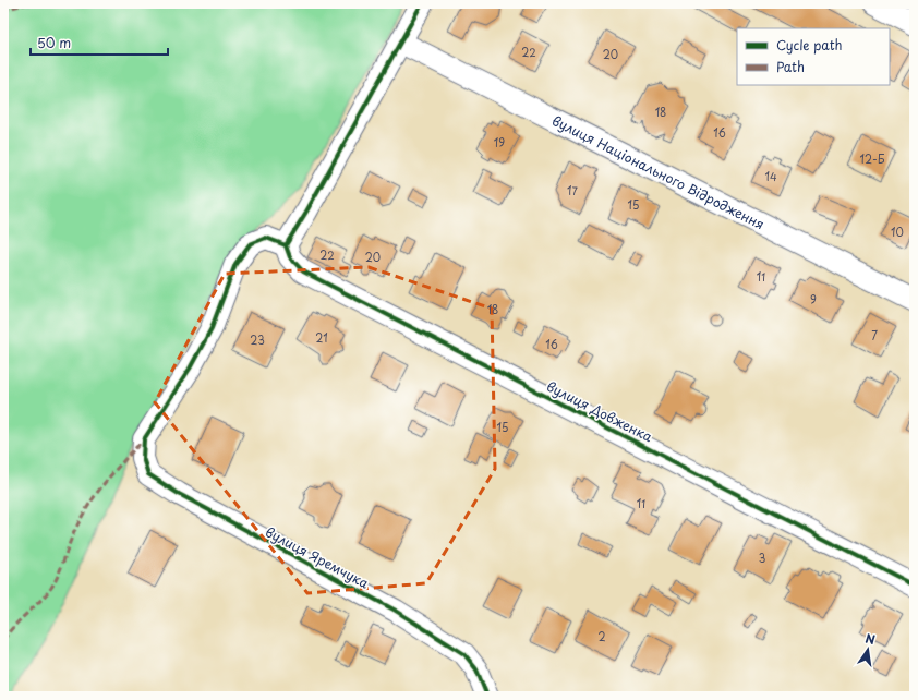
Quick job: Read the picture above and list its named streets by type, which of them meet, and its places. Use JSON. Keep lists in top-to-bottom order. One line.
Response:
{"streets":{"street":["вулиця Національного Відродження","вулиця Довженка","вулиця Яремчука"]},"crossings":[["вулиця Довженка","вулиця Яремчука"]],"house_numbers":["22","20","18","16","19","12-Б","14","17","15","10","22","20","11","9","18","7","21","23","16","15","11","3","2"],"legend":["Cycle path","Path"],"scale_bar":"50 m","north":"top"}
